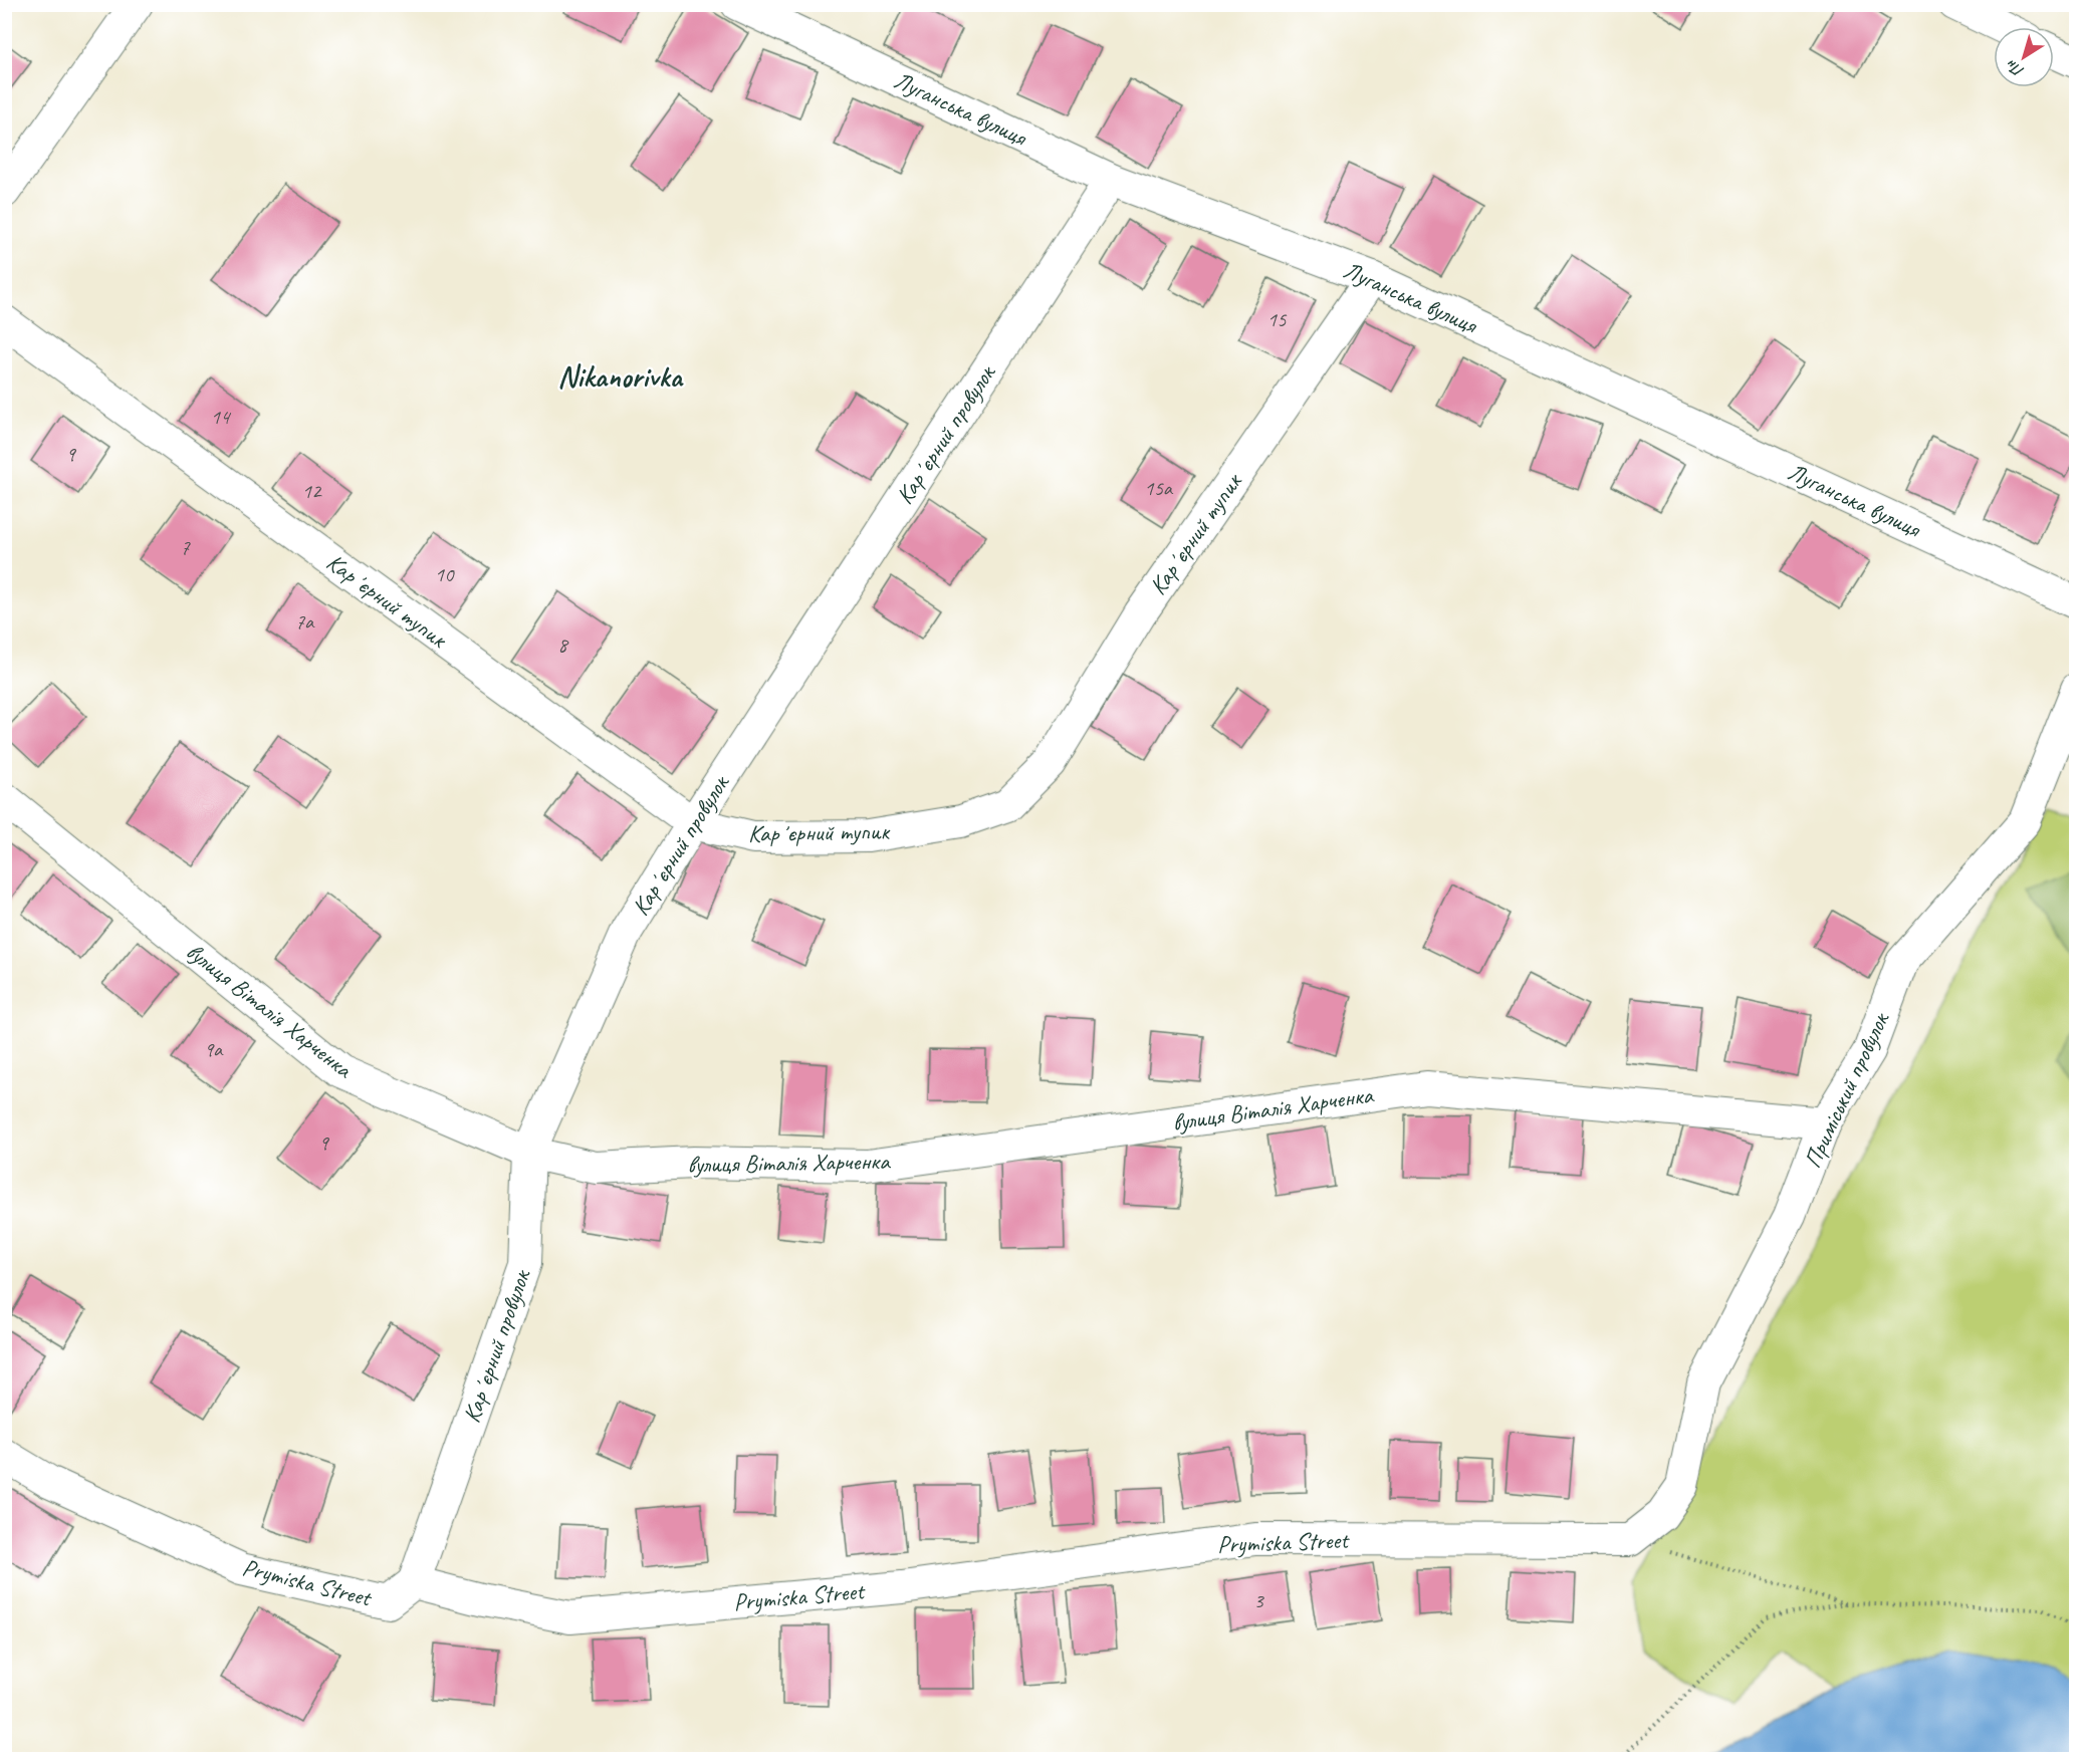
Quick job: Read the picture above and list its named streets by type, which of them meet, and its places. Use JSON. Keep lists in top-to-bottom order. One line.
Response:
{"streets":{"street":["Луганська вулиця","Карʼєрний провулок","Карʼєрний тупик","вулиця Віталія Харченка","Приміський провулок","Prymiska Street"]},"crossings":[["Луганська вулиця","Карʼєрний провулок"],["Луганська вулиця","Карʼєрний тупик"],["Карʼєрний провулок","Карʼєрний тупик"],["Карʼєрний провулок","вулиця Віталія Харченка"],["Карʼєрний провулок","Prymiska Street"],["вулиця Віталія Харченка","Приміський провулок"],["Приміський провулок","Prymiska Street"]],"districts":["Nikanorivka"],"house_numbers":["15","14","9","15а","12","7","10","7а","8","9а","9","3"],"north":"bottom left"}
